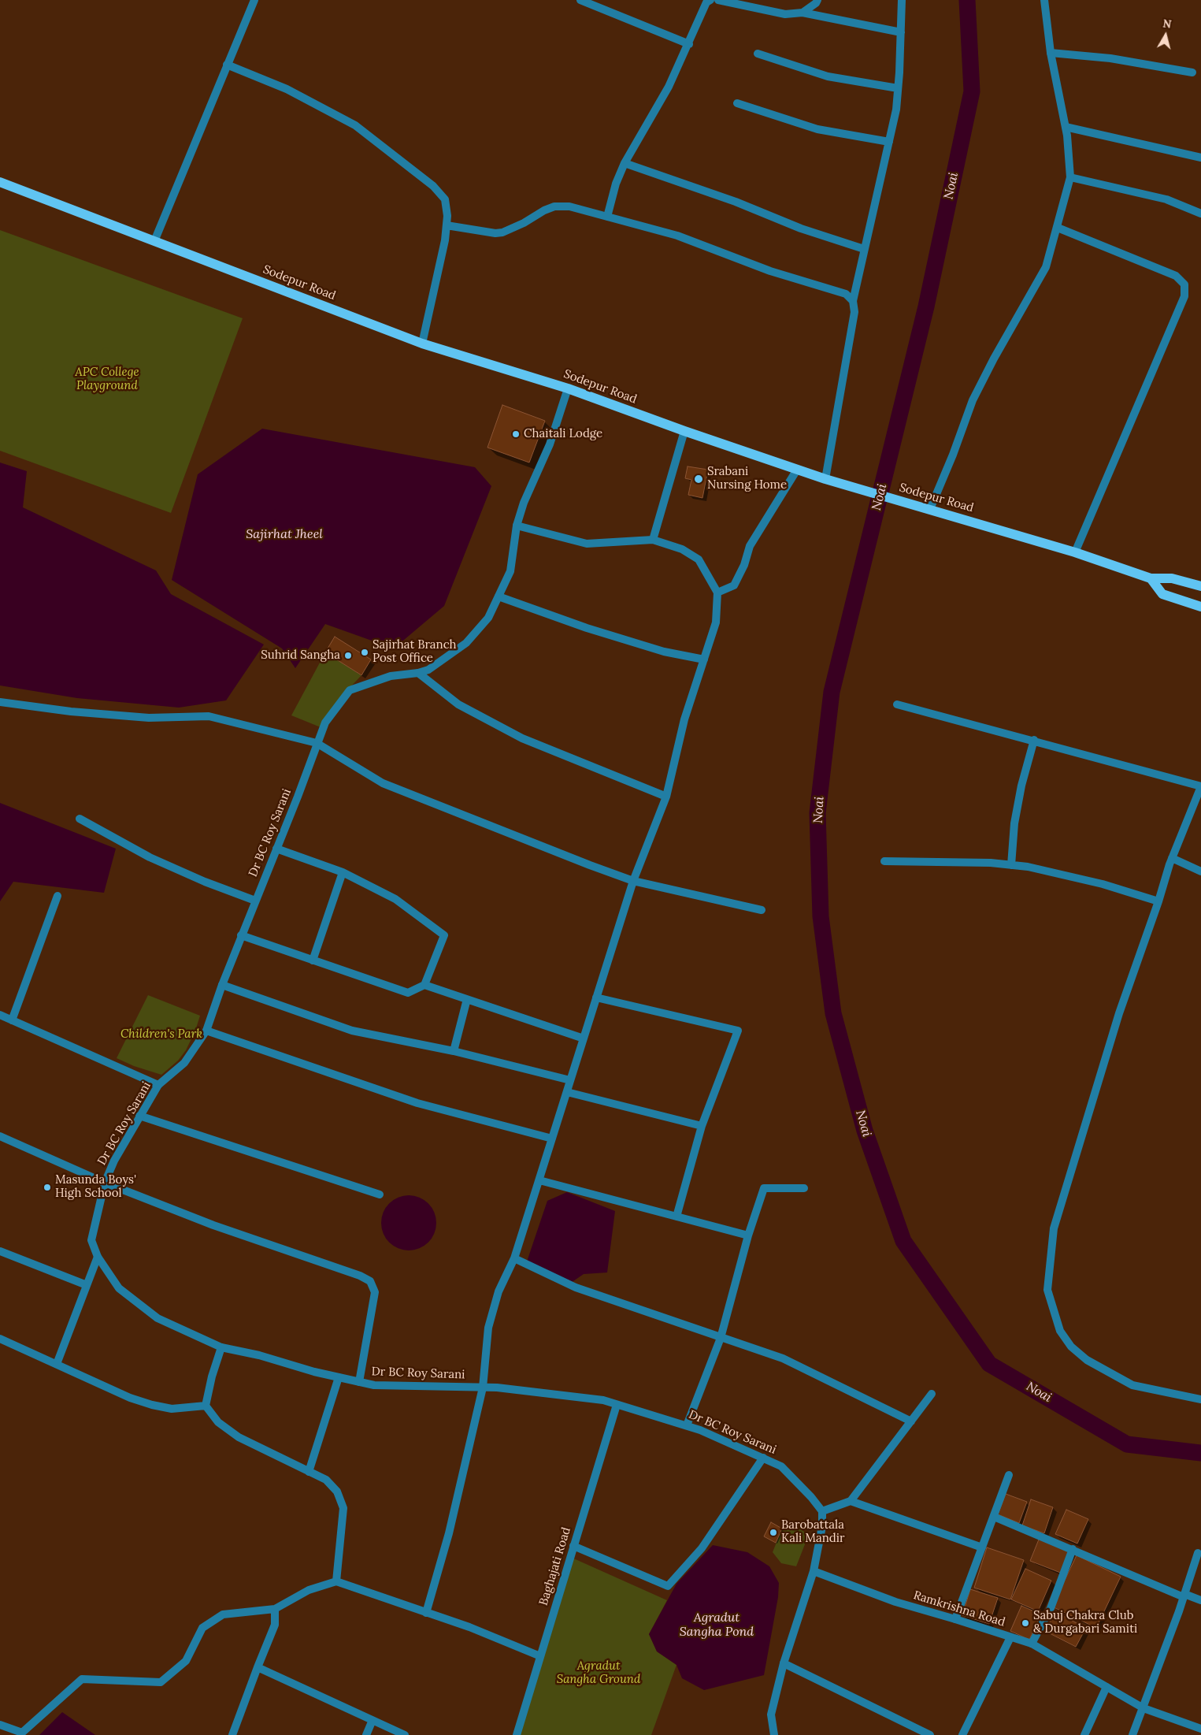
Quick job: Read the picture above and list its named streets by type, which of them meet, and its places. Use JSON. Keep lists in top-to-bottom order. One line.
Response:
{"streets":{"main road":["Sodepur Road"],"street":["Dr BC Roy Sarani","Baghajati Road","Ramkrishna Road"]},"crossings":[["Sodepur Road","Dr BC Roy Sarani"],["Dr BC Roy Sarani","Baghajati Road"]],"water":["Noai","Sajirhat Jheel","Agradut Sangha Pond"],"parks":["APC College Playground","Children's Park","Agradut Sangha Ground"],"places":["Chaitali Lodge","Srabani Nursing Home","Sajirhat Branch Post Office","Suhrid Sangha","Masunda Boys' High School","Barobattala Kali Mandir","Sabuj Chakra Club & Durgabari Samiti"],"north":"top"}
